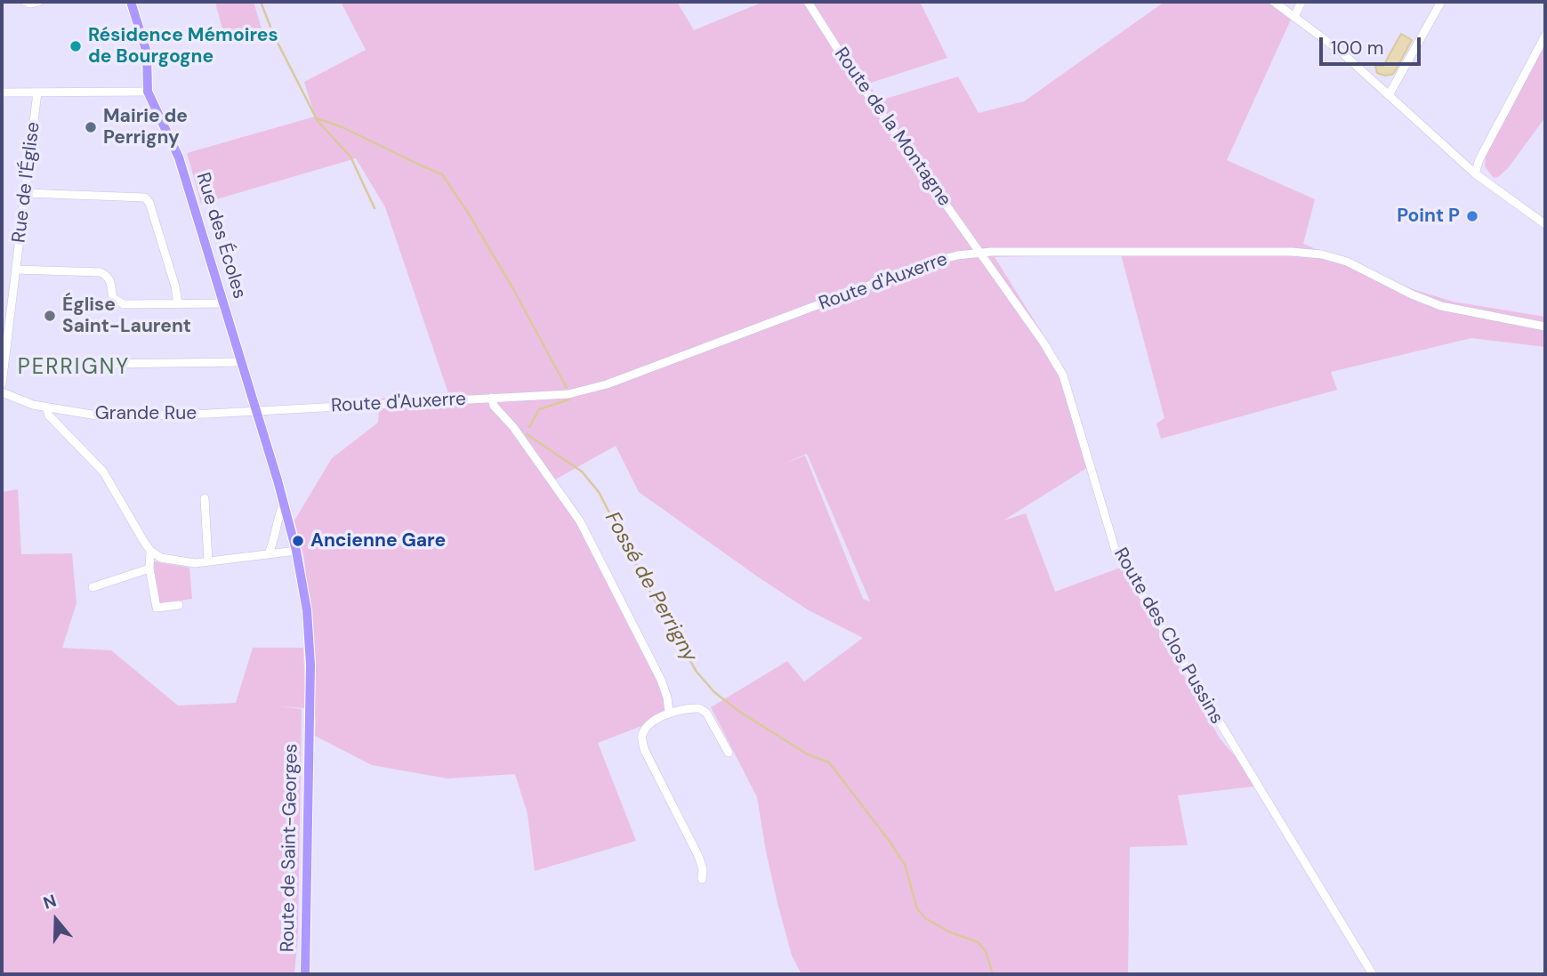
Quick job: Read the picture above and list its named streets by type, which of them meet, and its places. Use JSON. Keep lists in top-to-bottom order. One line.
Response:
{"streets":{"main road":["Rue des Écoles","Route de Saint-Georges"],"street":["Route de la Montagne","Rue de l'Église","Route d'Auxerre","Grande Rue","Route des Clos Pussins"]},"crossings":[["Route de la Montagne","Route d'Auxerre"],["Route de la Montagne","Route des Clos Pussins"],["Rue des Écoles","Route d'Auxerre"],["Rue des Écoles","Grande Rue"],["Rue des Écoles","Route de Saint-Georges"],["Route d'Auxerre","Grande Rue"],["Route d'Auxerre","Route des Clos Pussins"]],"districts":["PERRIGNY"],"water":["Fossé de Perrigny"],"places":["Résidence Mémoires de Bourgogne","Mairie de Perrigny","Point P","Église Saint-Laurent","Ancienne Gare"],"scale_bar":"100 m","north":"top"}
